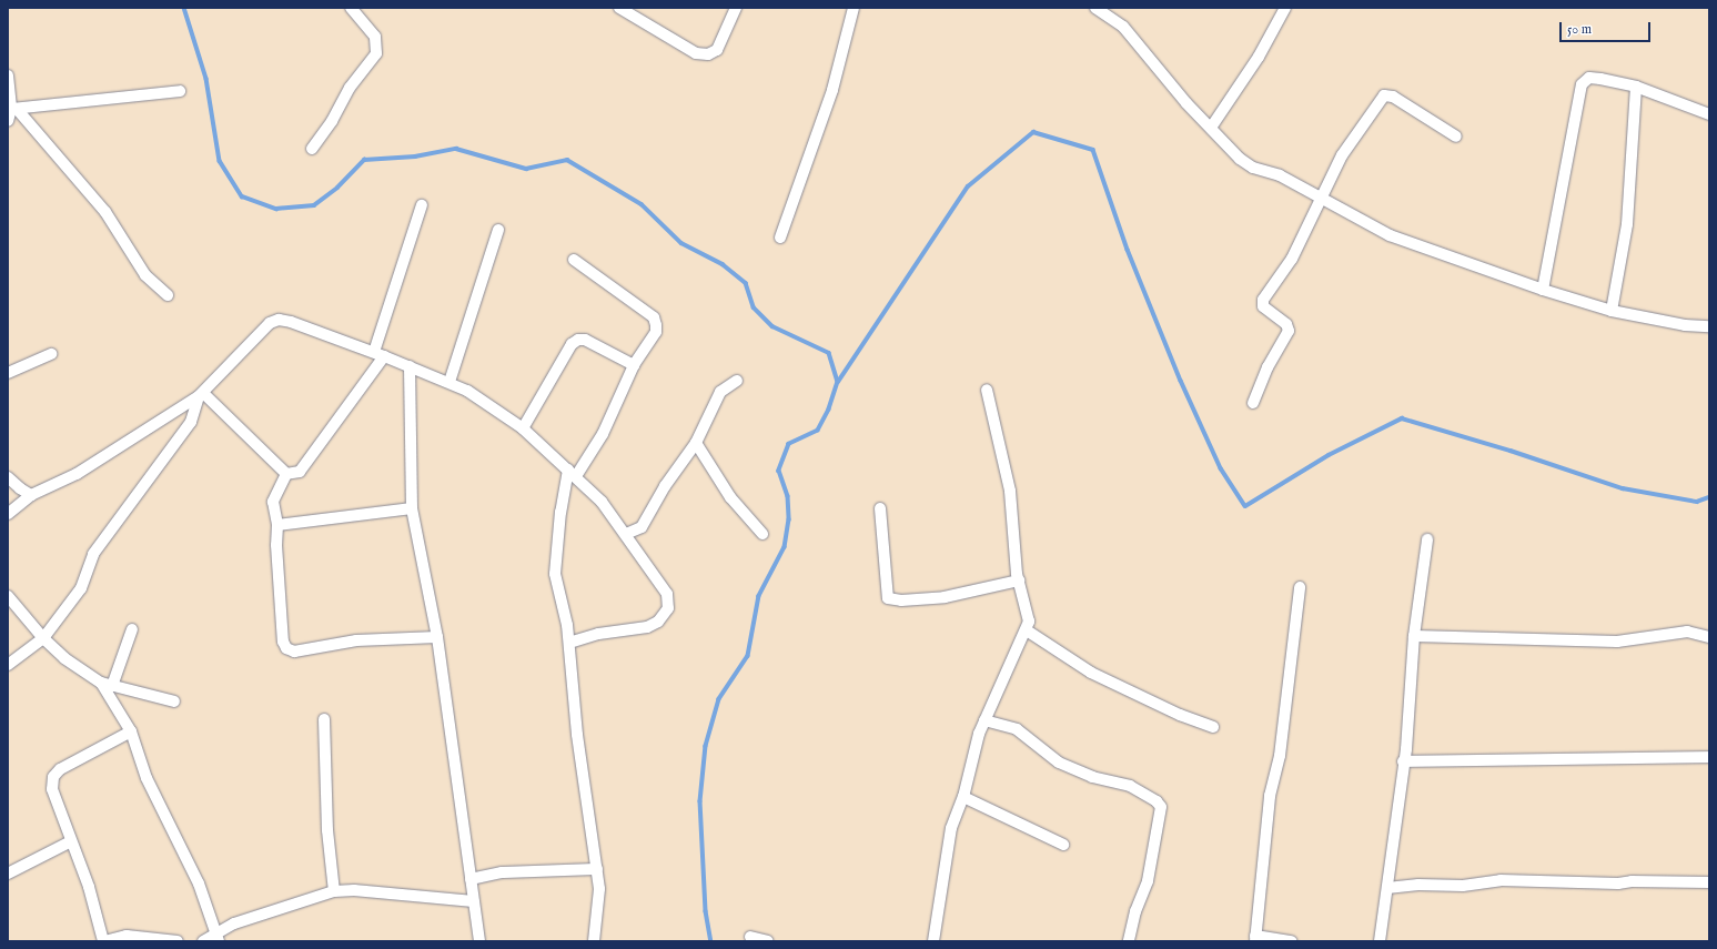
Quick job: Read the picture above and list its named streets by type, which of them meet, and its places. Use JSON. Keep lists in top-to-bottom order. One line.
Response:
{"scale_bar":"50 m"}
